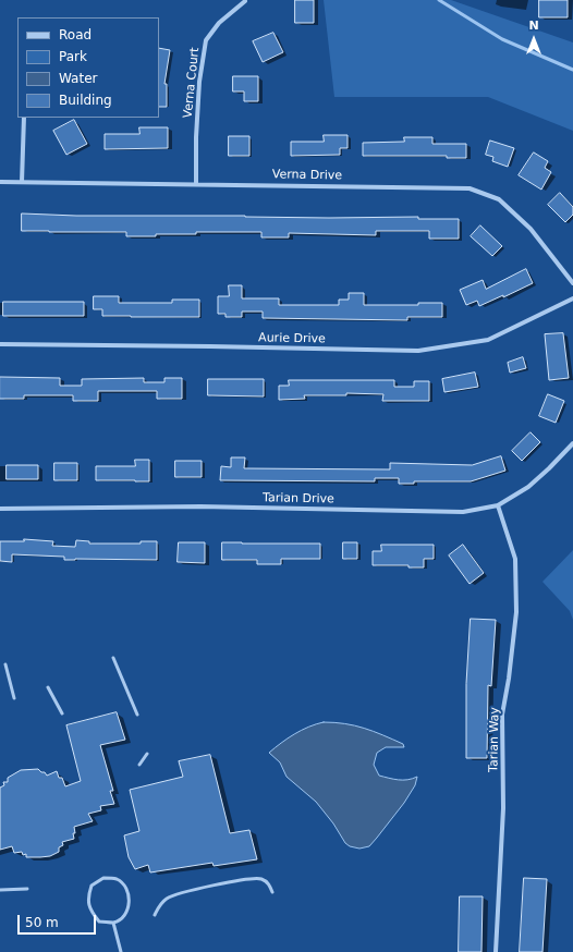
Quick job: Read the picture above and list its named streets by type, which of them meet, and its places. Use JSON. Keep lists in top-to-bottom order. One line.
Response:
{"streets":{"street":["Verna Court","Verna Drive","Aurie Drive","Tarian Drive","Tarian Way"]},"crossings":[["Verna Court","Verna Drive"],["Tarian Drive","Tarian Way"]],"legend":["Road","Park","Water","Building"],"scale_bar":"50 m","north":"top"}
